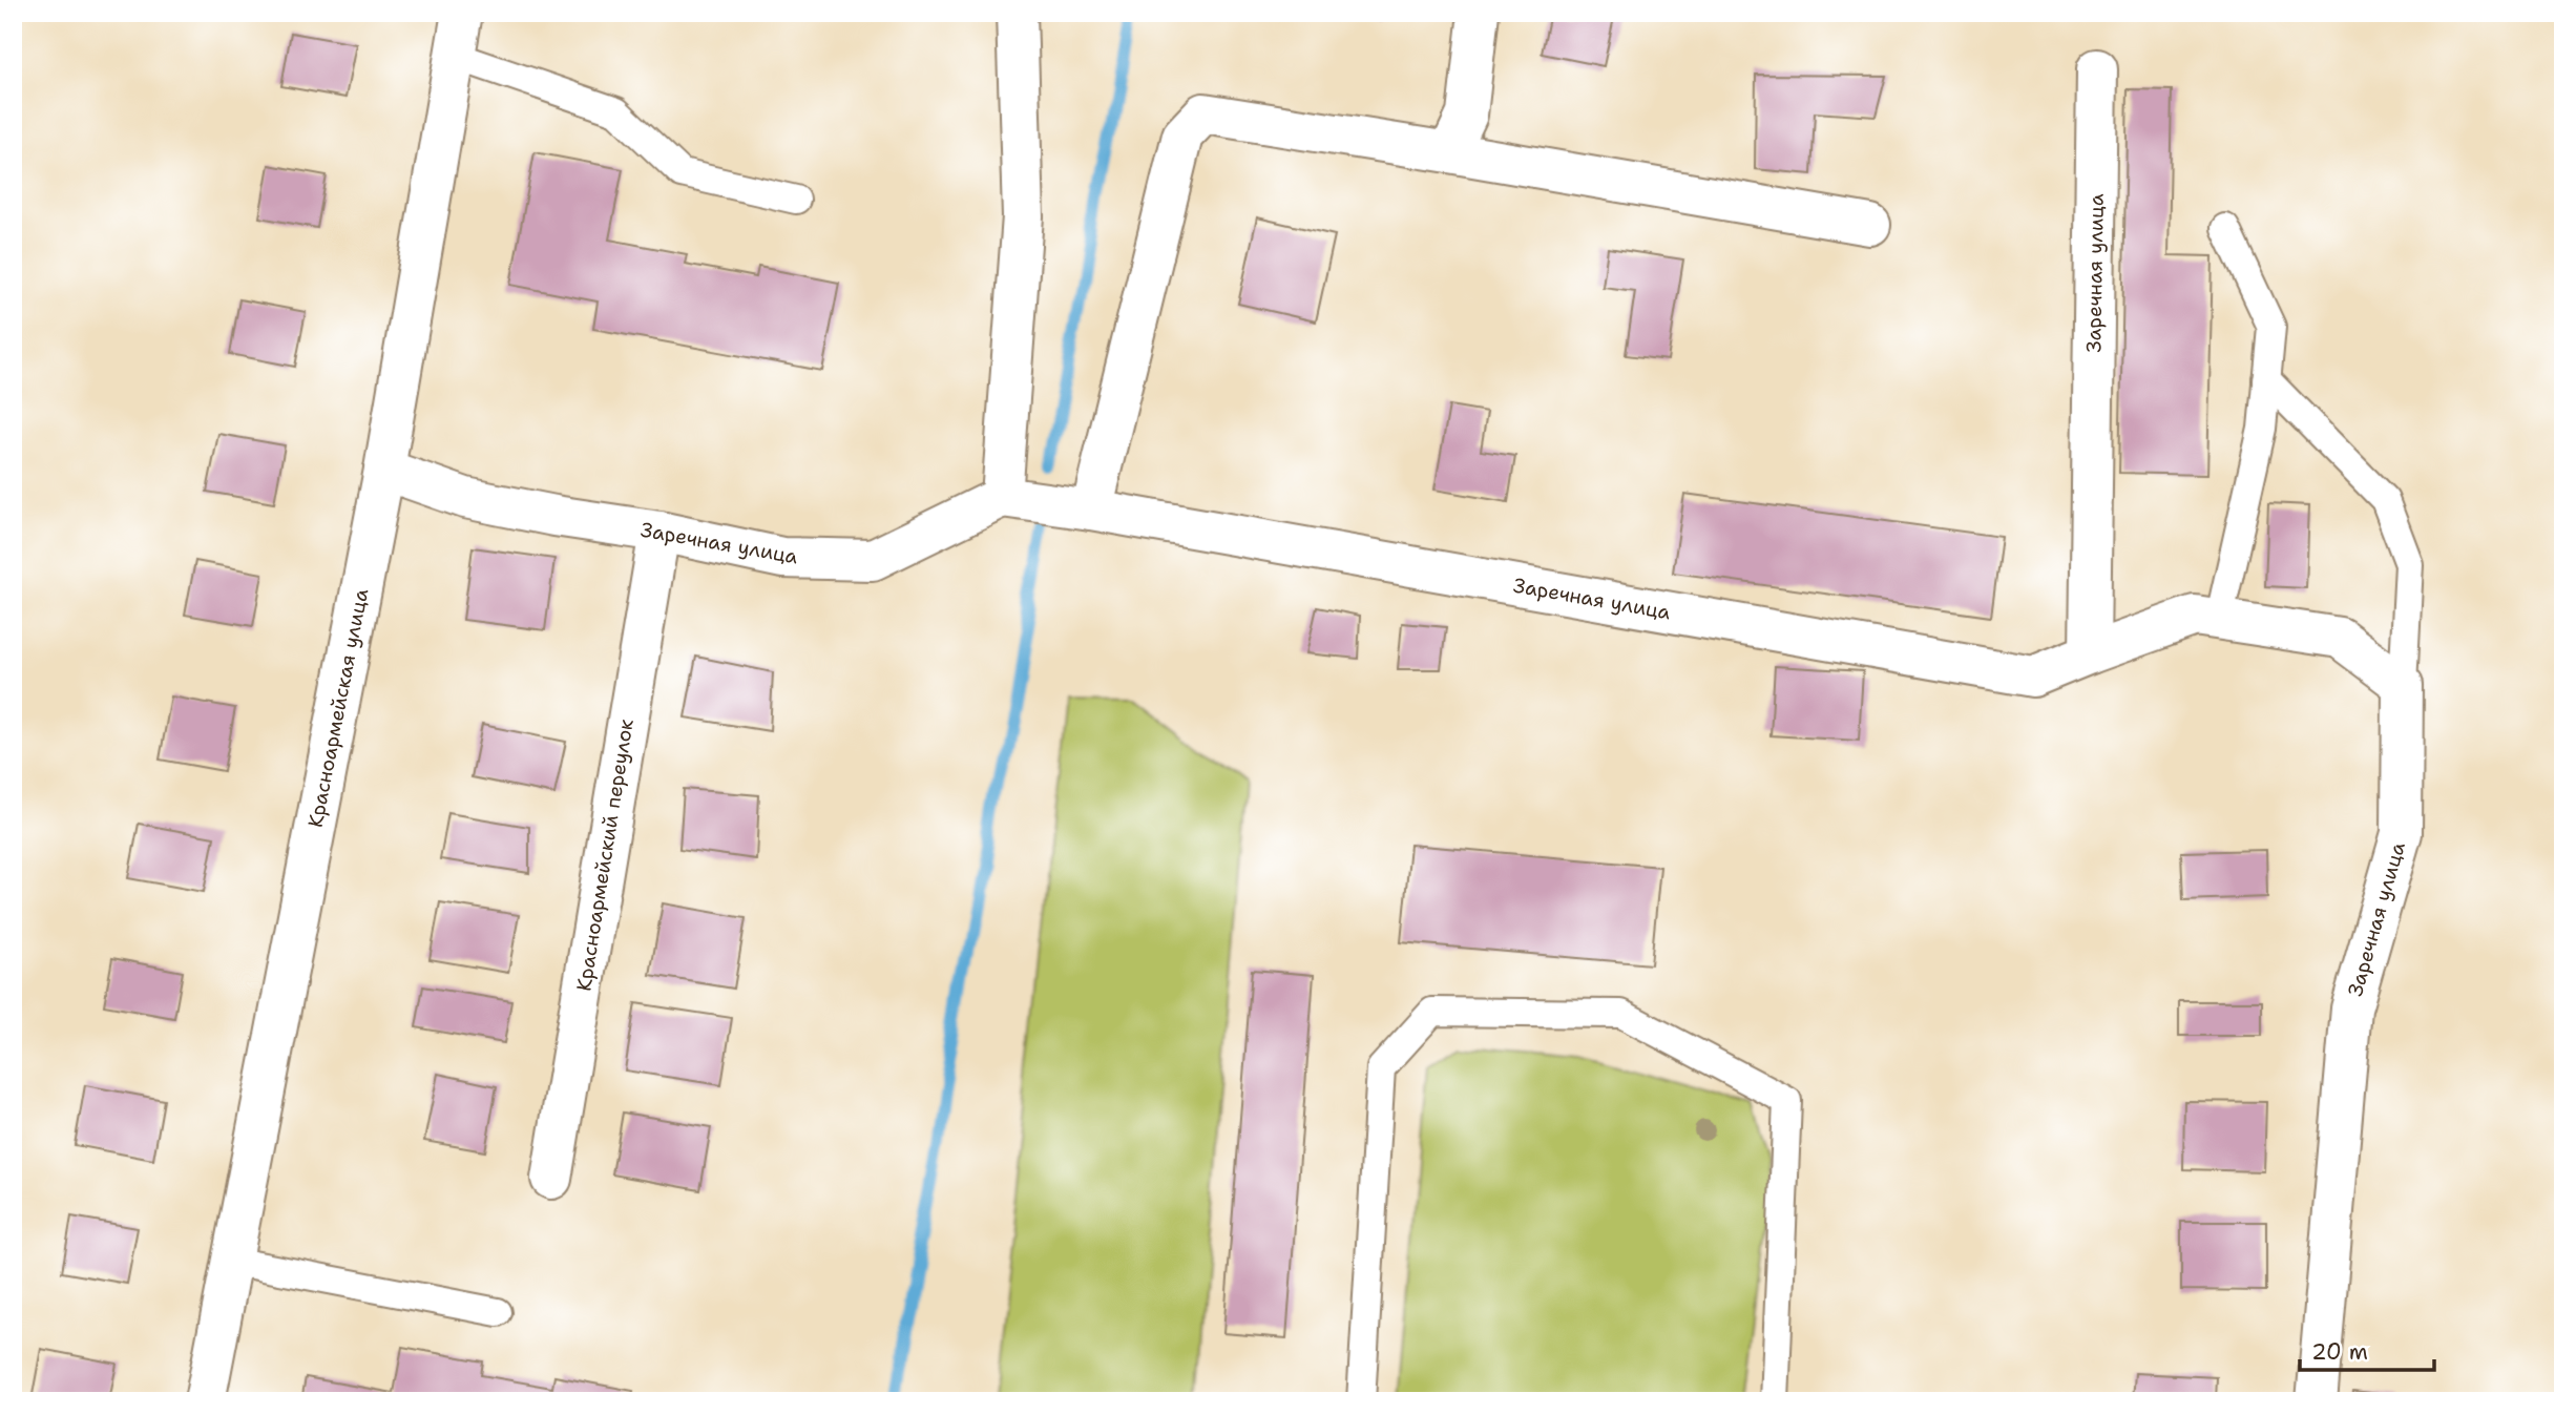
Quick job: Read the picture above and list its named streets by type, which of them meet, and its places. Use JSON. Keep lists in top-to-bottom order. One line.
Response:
{"streets":{"street":["Заречная улица","Красноармейская улица","Красноармейский переулок"]},"crossings":[["Заречная улица","Красноармейская улица"],["Заречная улица","Красноармейский переулок"]],"scale_bar":"20 m"}
